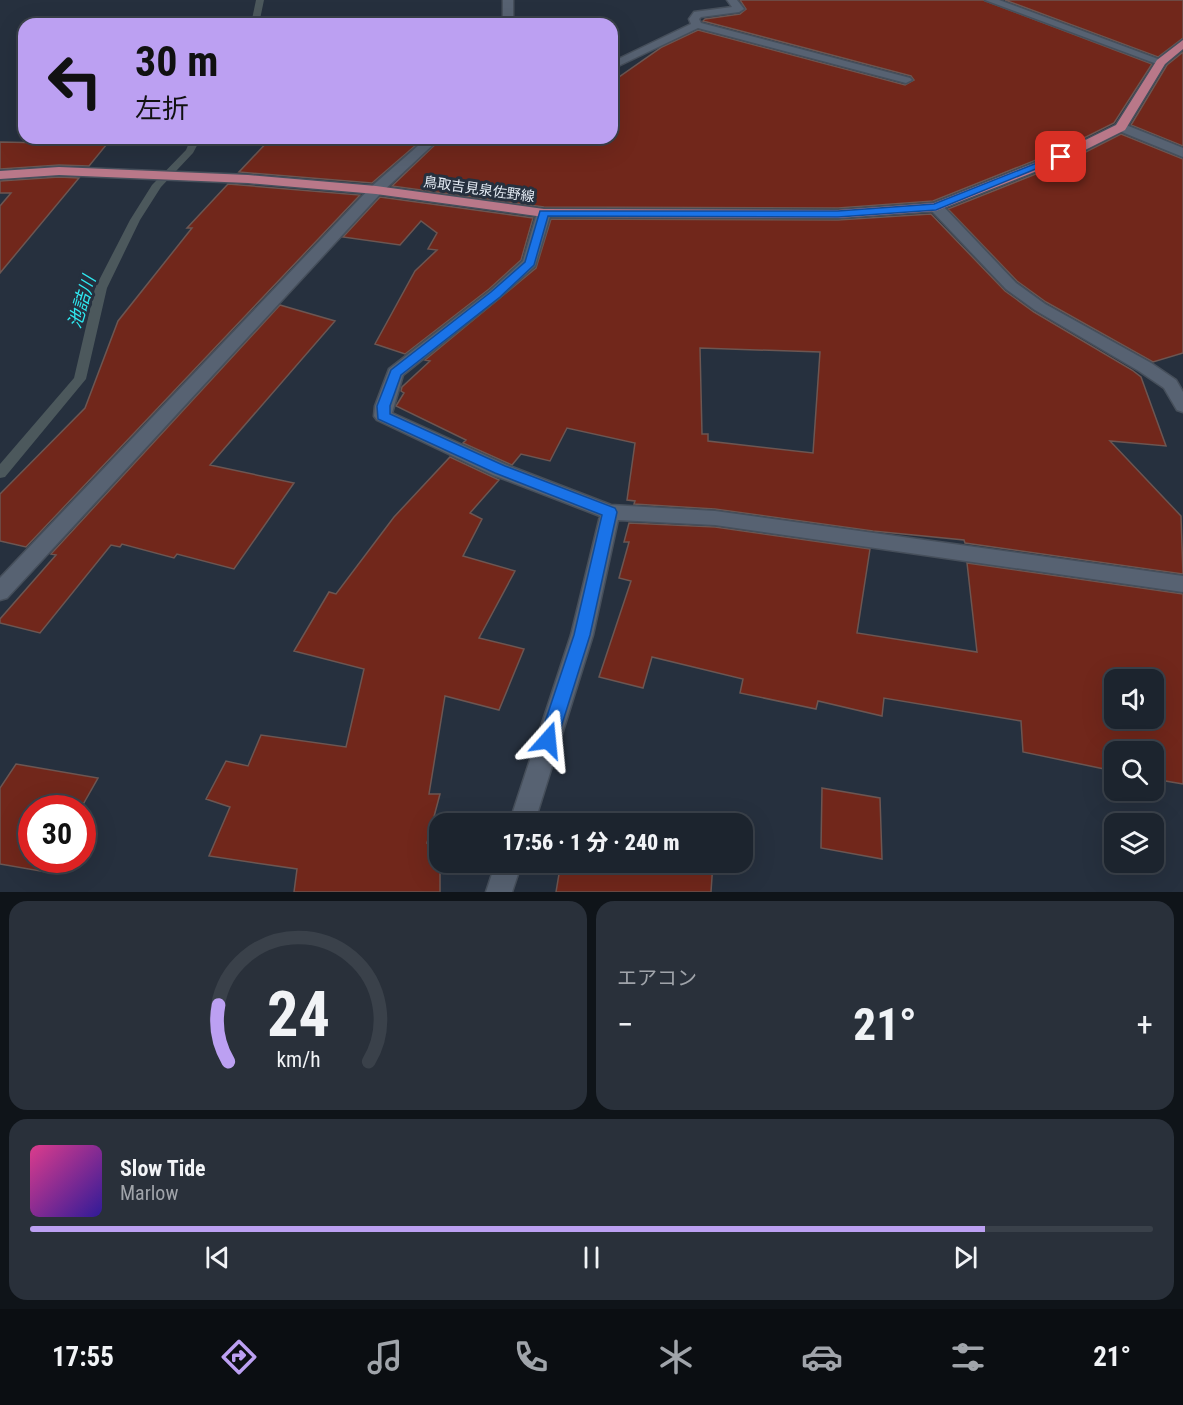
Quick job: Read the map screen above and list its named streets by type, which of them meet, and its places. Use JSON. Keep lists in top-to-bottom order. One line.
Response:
{"streets":{"main road":["鳥取吉見泉佐野線"]},"water":["池詰川"],"page":{"turn":["30 m","左折"],"limit":"30","trip":"17:56 · 1 分 · 240 m","tile":"エアコン","heat":["−","21°","+"],"song":["Slow Tide","Marlow"],"tabs":["17:55","21°"],"gauge":["24","km/h"]}}
